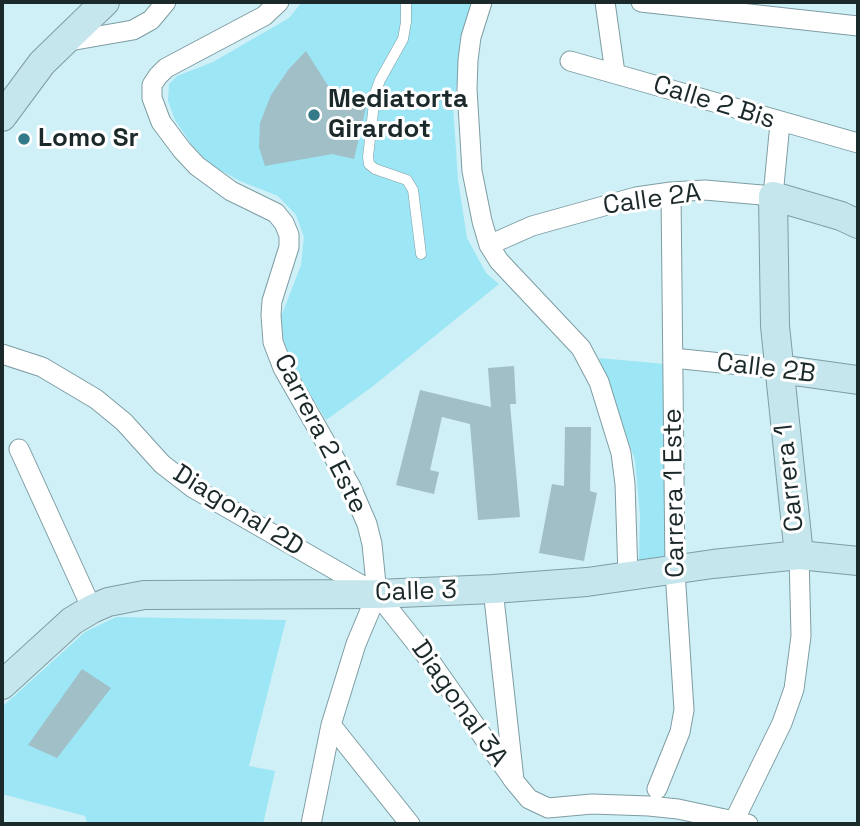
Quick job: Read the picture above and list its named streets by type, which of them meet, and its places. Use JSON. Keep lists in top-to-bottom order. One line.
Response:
{"streets":{"street":["Calle 2 Bis","Calle 2A","Calle 2B","Carrera 2 Este","Carrera 1","Carrera 1 Este","Diagonal 2D","Calle 3","Diagonal 3A"]},"crossings":[["Calle 2 Bis","Carrera 1"],["Calle 2A","Carrera 1"],["Calle 2A","Carrera 1 Este"],["Calle 2B","Carrera 1"],["Calle 2B","Carrera 1 Este"],["Carrera 2 Este","Diagonal 2D"],["Carrera 2 Este","Calle 3"],["Carrera 2 Este","Diagonal 3A"],["Carrera 1","Calle 3"],["Carrera 1","Diagonal 3A"],["Carrera 1 Este","Calle 3"],["Diagonal 2D","Calle 3"],["Diagonal 2D","Diagonal 3A"],["Calle 3","Diagonal 3A"]],"places":["Mediatorta Girardot","Lomo Sr"]}
